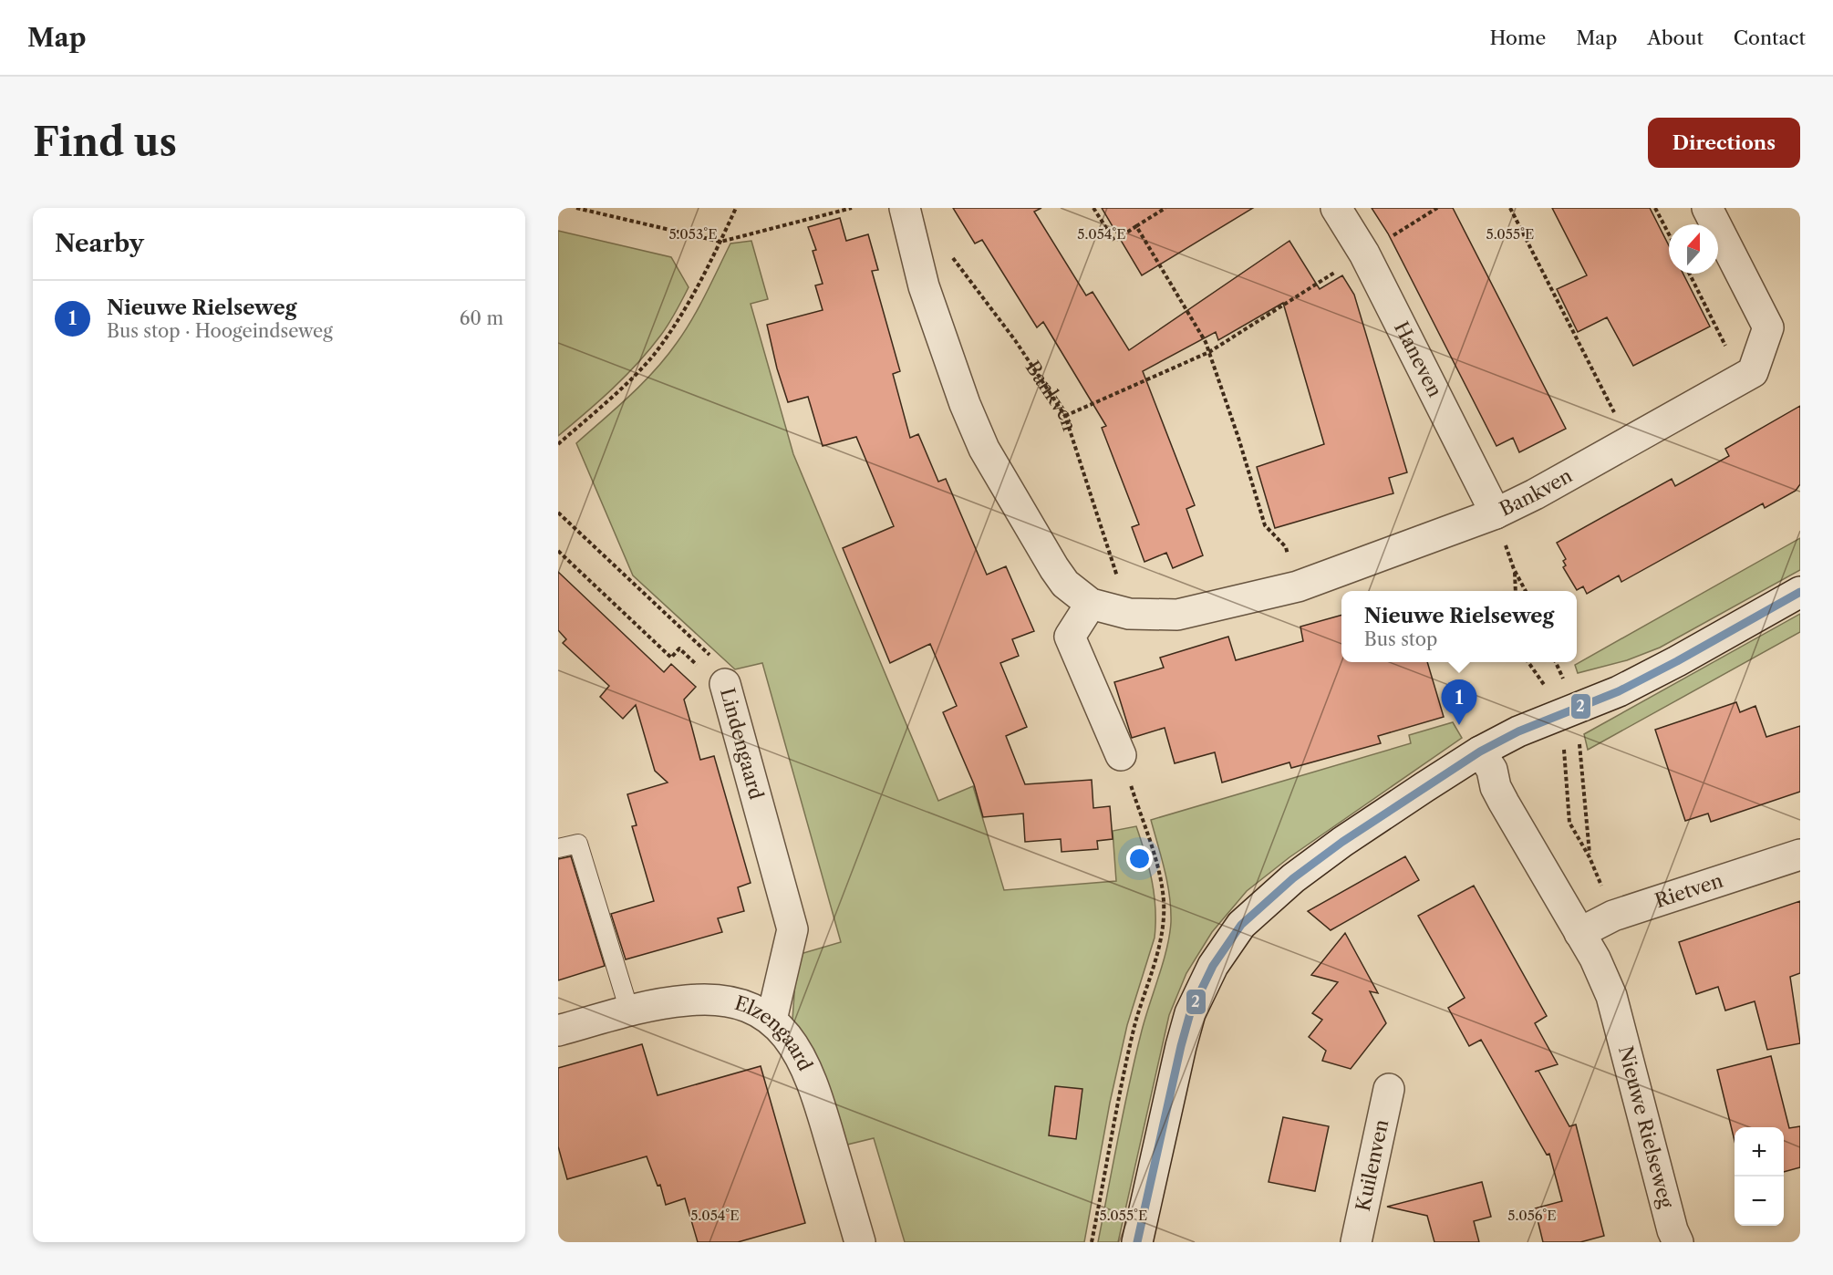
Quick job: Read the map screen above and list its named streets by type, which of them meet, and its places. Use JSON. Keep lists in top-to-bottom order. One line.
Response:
{"streets":{"street":["Haneven","Bankven","Lindengaard","Rietven","Elzengaard","Nieuwe Rielseweg","Kuilenven"]},"crossings":[["Haneven","Bankven"],["Lindengaard","Elzengaard"],["Rietven","Nieuwe Rielseweg"]],"lines":["transit line 2"],"north":"top","page":{"header":"Map","nav":["Home","Map","About","Contact"],"buttons":"Directions","title":"Find us","heading":"Nearby","list":[{"mark":"1","name":"Nieuwe Rielseweg","note":"Bus stop · Hoogeindseweg","value":"60 m"}],"popup":["Nieuwe Rielseweg","Bus stop"],"pins":"1","map_buttons":["+","−"]},"coordinates":["5.053°E","5.054°E","5.055°E","5.056°E"]}
